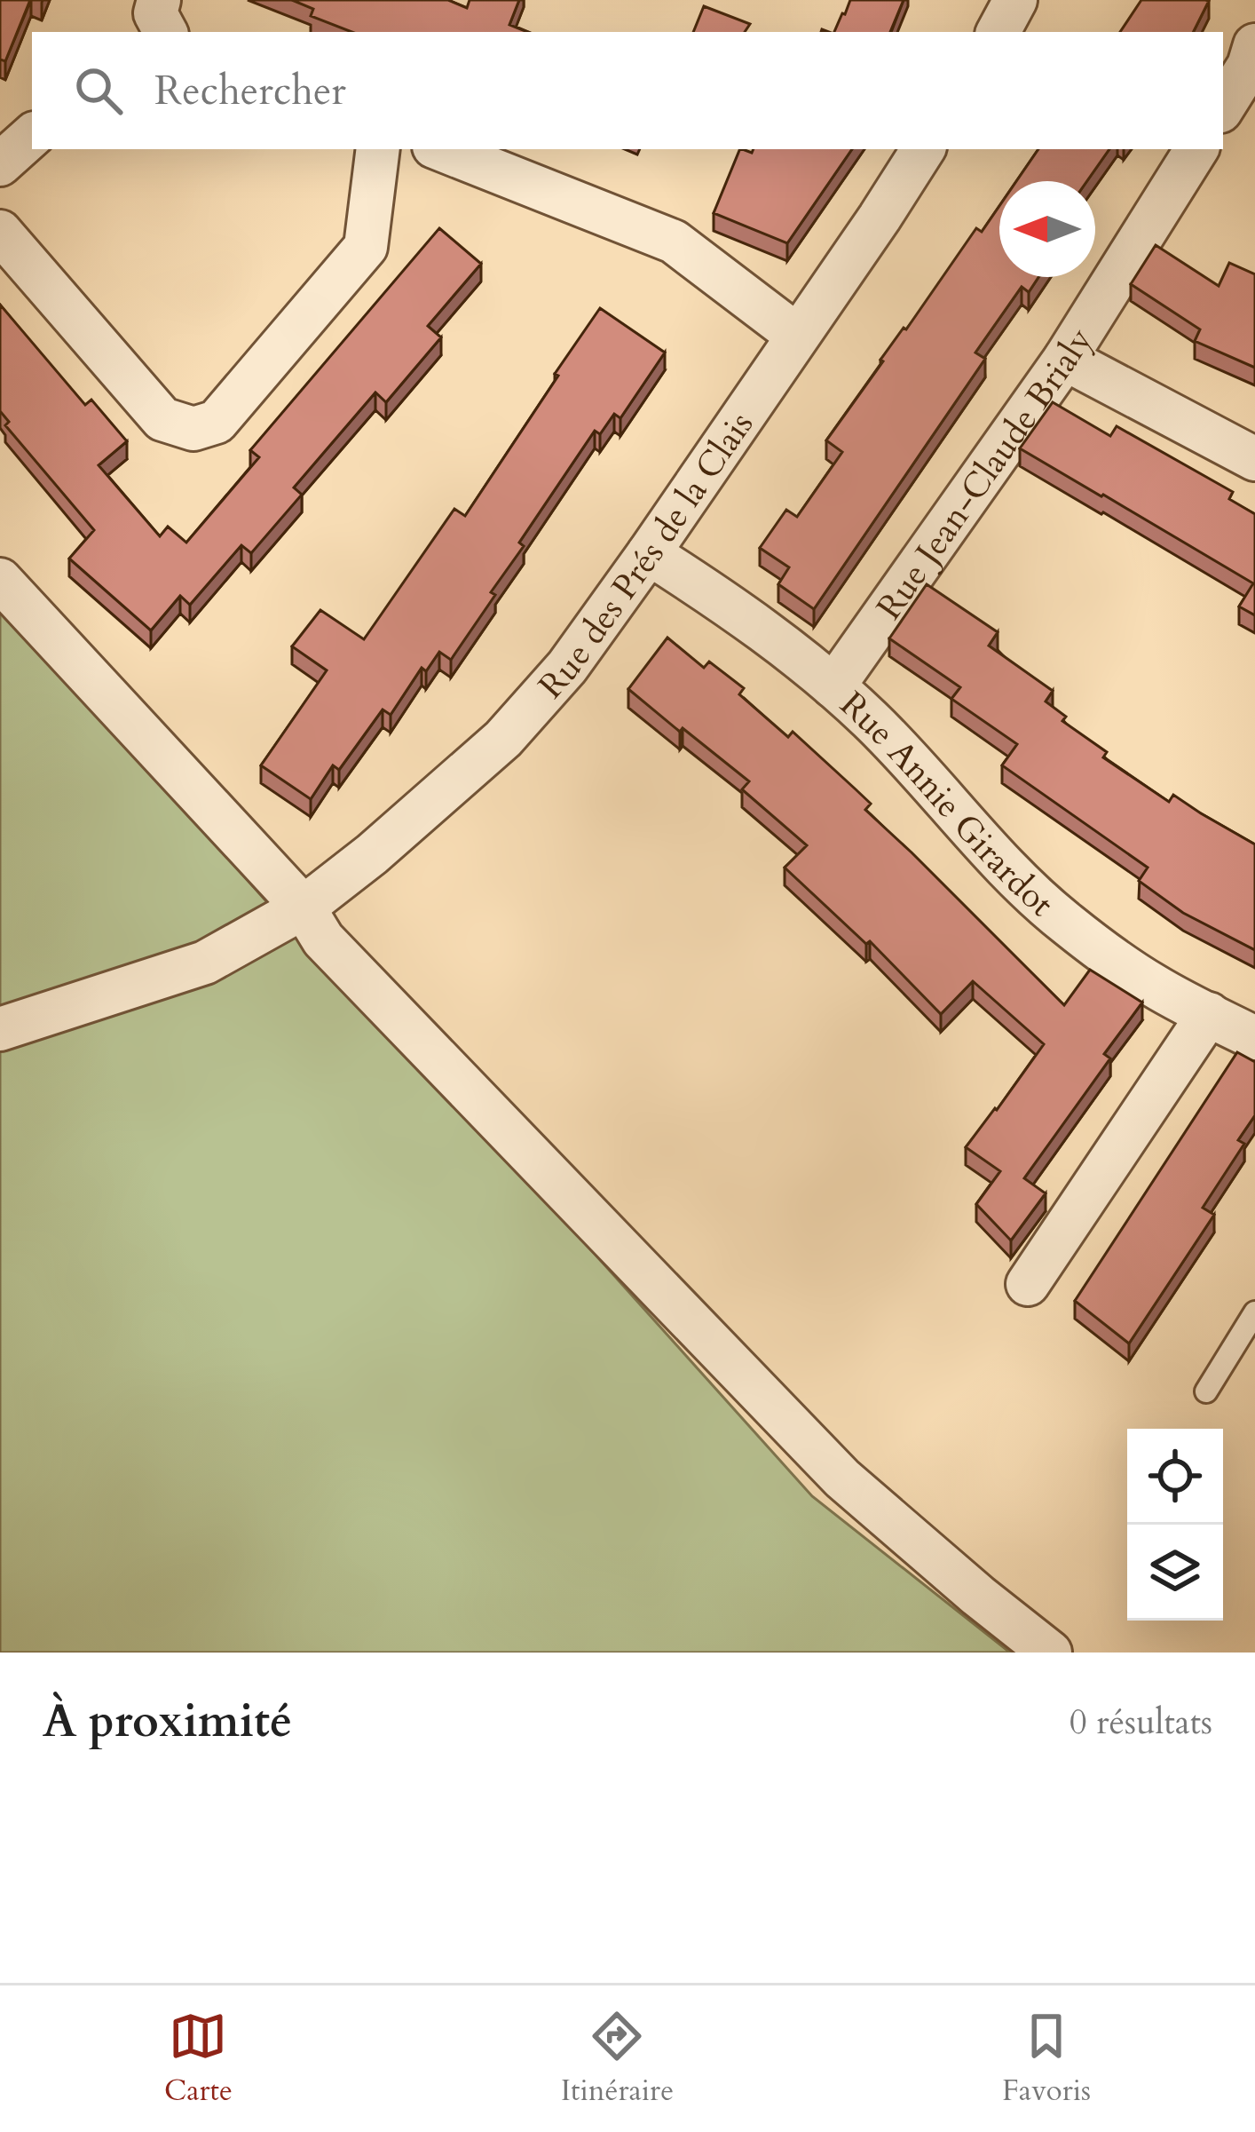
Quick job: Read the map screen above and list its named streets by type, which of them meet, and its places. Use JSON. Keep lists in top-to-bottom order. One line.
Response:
{"streets":{"street":["Rue Jean-Claude Brialy","Rue des Prés de la Clais","Rue Annie Girardot"]},"crossings":[["Rue Jean-Claude Brialy","Rue Annie Girardot"],["Rue des Prés de la Clais","Rue Annie Girardot"]],"north":"left","page":{"search":"Rechercher","heading":["À proximité","0 résultats"],"nav":["Carte","Itinéraire","Favoris"]}}
